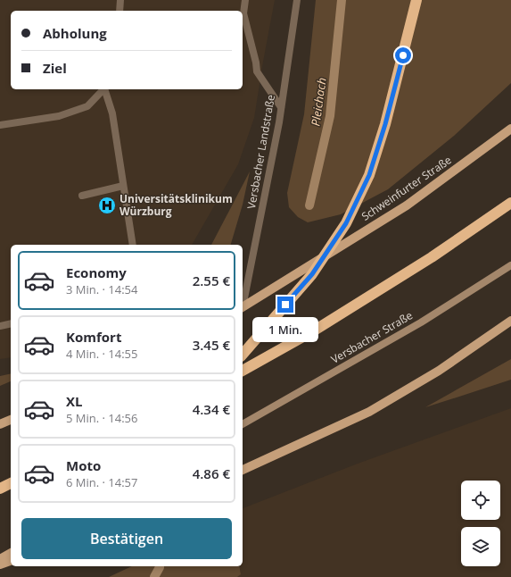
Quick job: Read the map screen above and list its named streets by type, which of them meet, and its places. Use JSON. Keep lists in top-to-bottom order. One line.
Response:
{"streets":{"main road":["Schweinfurter Straße","Versbacher Straße"],"street":["Versbacher Landstraße"]},"water":["Pleichach"],"places":{"hospital":["Universitätsklinikum Würzburg"]},"page":{"banner":["Abholung","Ziel"],"list":[{"name":"Economy","note":"3 Min. · 14:54","value":"2.55 €"},{"name":"Komfort","note":"4 Min. · 14:55","value":"3.45 €"},{"name":"XL","note":"5 Min. · 14:56","value":"4.34 €"},{"name":"Moto","note":"6 Min. · 14:57","value":"4.86 €"}],"bubble":"1 Min.","buttons":"Bestätigen"}}
